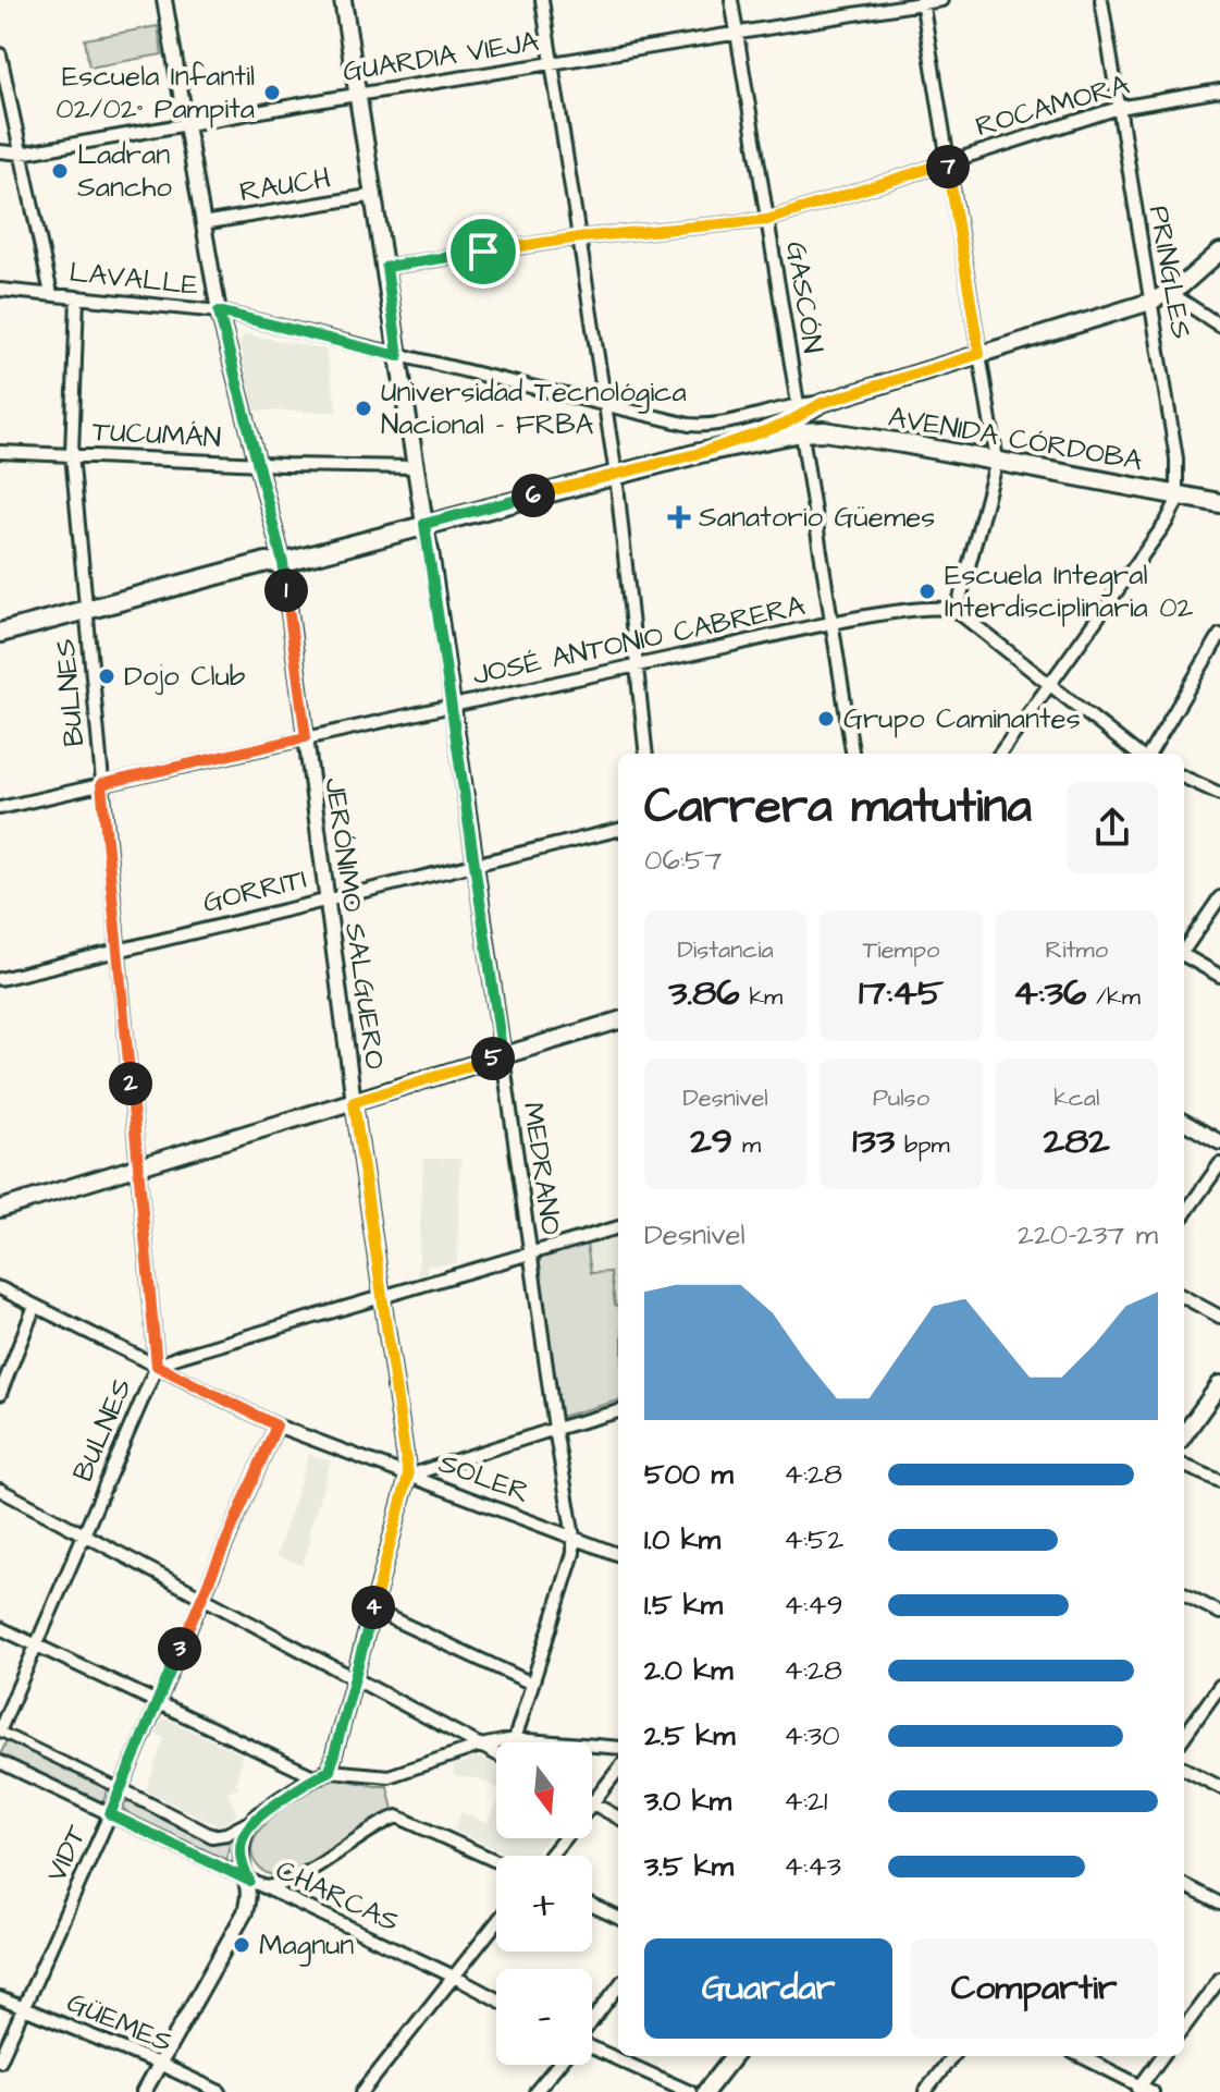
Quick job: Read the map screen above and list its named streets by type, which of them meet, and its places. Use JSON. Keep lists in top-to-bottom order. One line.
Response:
{"streets":{"main road":["AVENIDA CÓRDOBA"],"street":["GUARDIA VIEJA","ROCAMORA","RAUCH","PRINGLES","LAVALLE","GASCÓN","TUCUMÁN","JOSÉ ANTONIO CABRERA","BULNES","GORRITI","JERÓNIMO SALGUERO","MEDRANO","SOLER","VIDT","CHARCAS","GÜEMES"]},"crossings":[["GUARDIA VIEJA","GASCÓN"],["GUARDIA VIEJA","JERÓNIMO SALGUERO"],["ROCAMORA","PRINGLES"],["ROCAMORA","GASCÓN"],["RAUCH","JERÓNIMO SALGUERO"],["PRINGLES","AVENIDA CÓRDOBA"],["LAVALLE","GASCÓN"],["LAVALLE","AVENIDA CÓRDOBA"],["LAVALLE","BULNES"],["LAVALLE","JERÓNIMO SALGUERO"],["GASCÓN","AVENIDA CÓRDOBA"],["GASCÓN","JOSÉ ANTONIO CABRERA"],["TUCUMÁN","BULNES"],["TUCUMÁN","JERÓNIMO SALGUERO"],["AVENIDA CÓRDOBA","BULNES"],["AVENIDA CÓRDOBA","JERÓNIMO SALGUERO"],["AVENIDA CÓRDOBA","MEDRANO"],["JOSÉ ANTONIO CABRERA","BULNES"],["JOSÉ ANTONIO CABRERA","JERÓNIMO SALGUERO"],["JOSÉ ANTONIO CABRERA","MEDRANO"],["BULNES","GORRITI"],["BULNES","SOLER"],["GORRITI","JERÓNIMO SALGUERO"],["GORRITI","MEDRANO"],["JERÓNIMO SALGUERO","SOLER"],["MEDRANO","SOLER"],["SOLER","VIDT"],["VIDT","CHARCAS"],["VIDT","GÜEMES"]],"places":{"other":["Escuela Infantil 02/02° Pampita","Ladran Sancho","Universidad Tecnológica Nacional - FRBA","Escuela Integral Interdisciplinaria 02","Dojo Club","Grupo Caminantes","Magnun"],"health":["Sanatorio Güemes"]},"north":"bottom","page":{"pins":["7","6","1","5","2","4","3"],"heading":["Carrera matutina","06:57"],"stats":[["Distancia","3.86 km"],["Tiempo","17:45"],["Ritmo","4:36 /km"],["Desnivel","29 m"],["Pulso","133 bpm"],["kcal","282"]],"chart":["Desnivel","220–237 m"],"list":[{"name":"500 m","note":"4:28"},{"name":"1.0 km","note":"4:52"},{"name":"1.5 km","note":"4:49"},{"name":"2.0 km","note":"4:28"},{"name":"2.5 km","note":"4:30"},{"name":"3.0 km","note":"4:21"},{"name":"3.5 km","note":"4:43"}],"map_buttons":["+","−"],"buttons":["Guardar","Compartir"]}}
